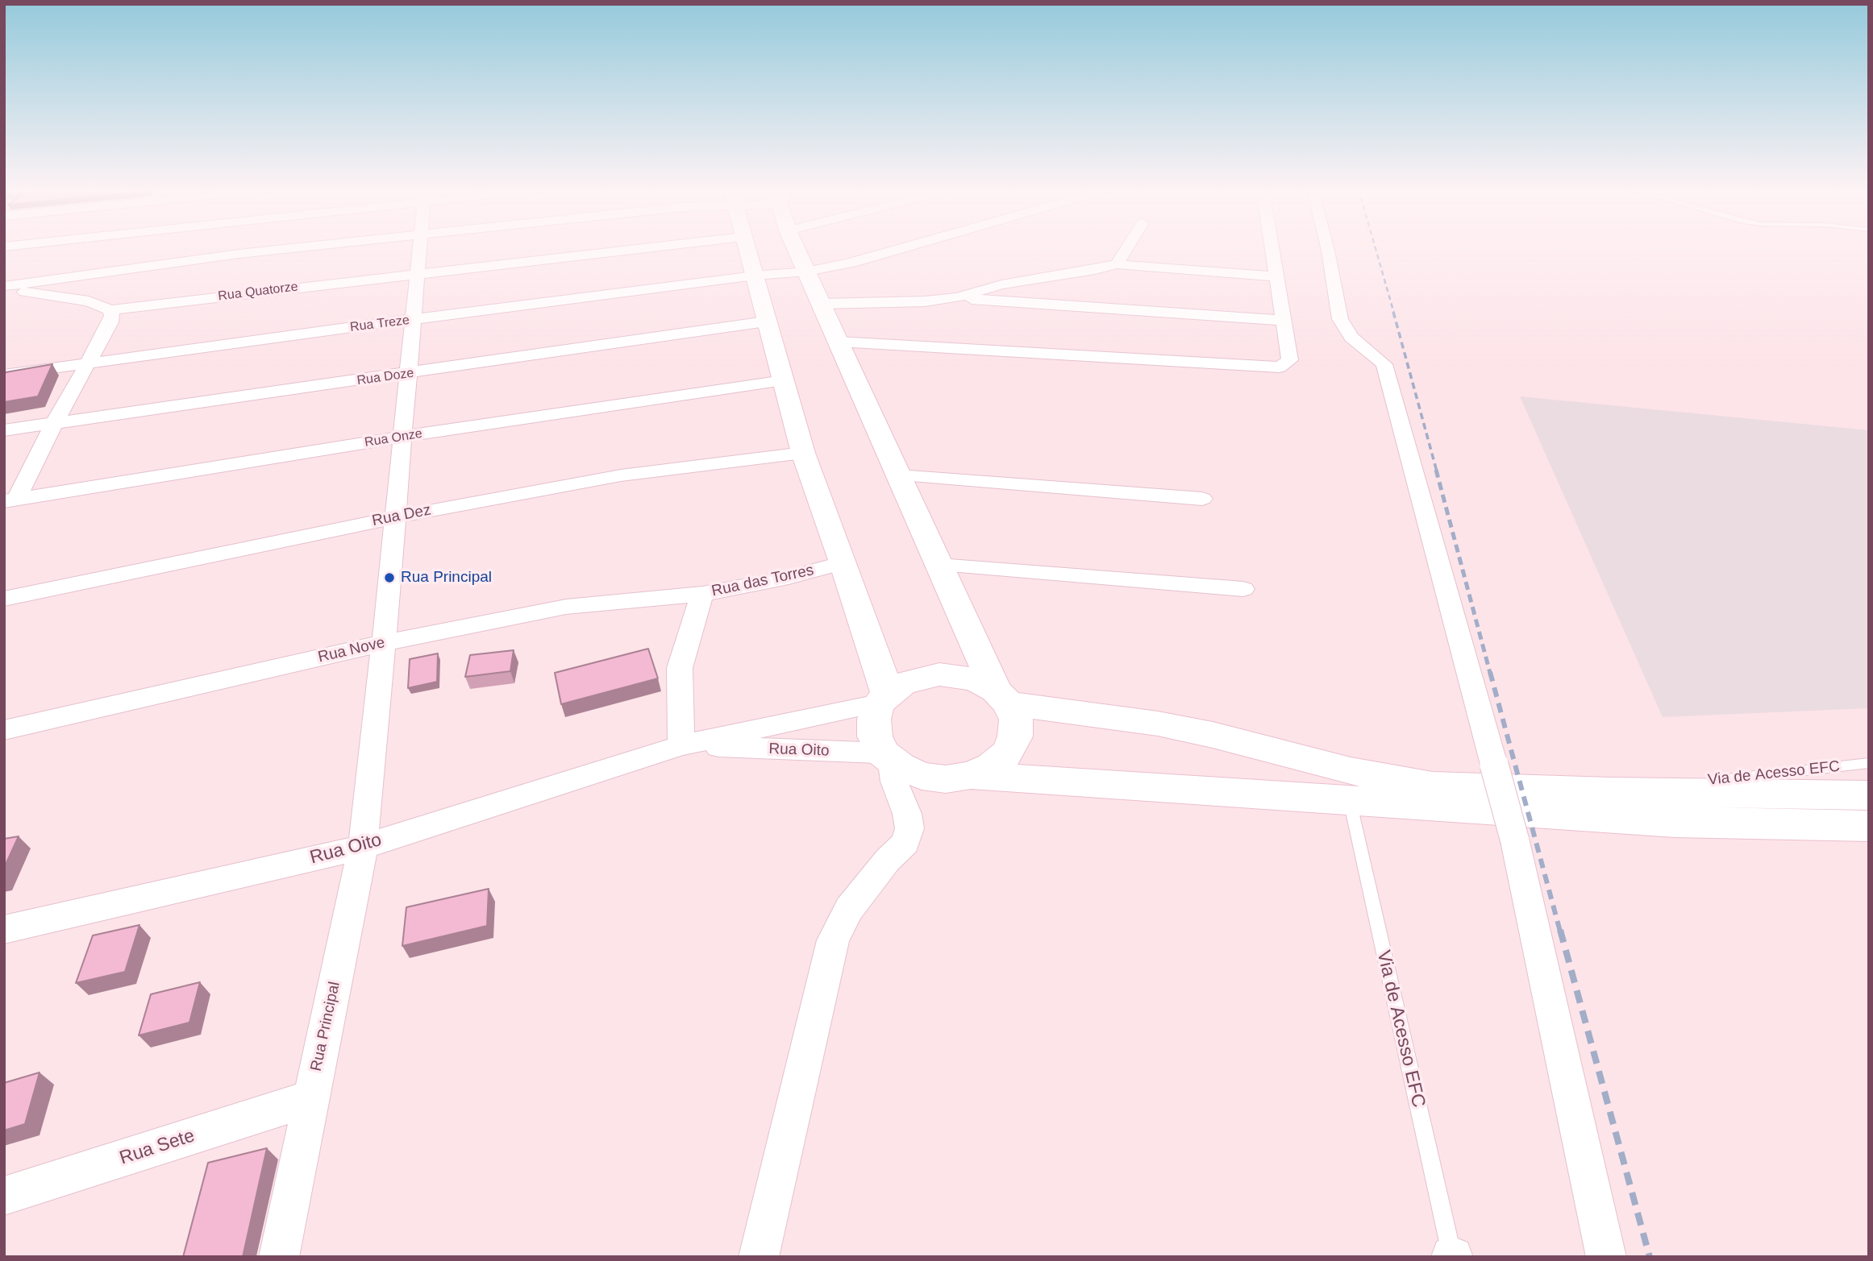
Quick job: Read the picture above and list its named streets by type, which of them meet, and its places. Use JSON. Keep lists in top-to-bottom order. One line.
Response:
{"streets":{"street":["Rua Quatorze","Rua Treze","Rua Doze","Rua Onze","Rua Dez","Rua das Torres","Rua Nove","Rua Oito","Rua Principal","Rua Sete"],"lane":["Via de Acesso EFC"]},"crossings":[["Rua Quatorze","Rua Principal"],["Rua Treze","Rua Principal"],["Rua Doze","Rua Principal"],["Rua Onze","Rua Principal"],["Rua Dez","Rua Principal"],["Rua das Torres","Rua Nove"],["Rua das Torres","Rua Oito"],["Rua Nove","Rua Principal"],["Rua Oito","Rua Principal"],["Rua Principal","Rua Sete"]],"places":["Rua Principal"]}
